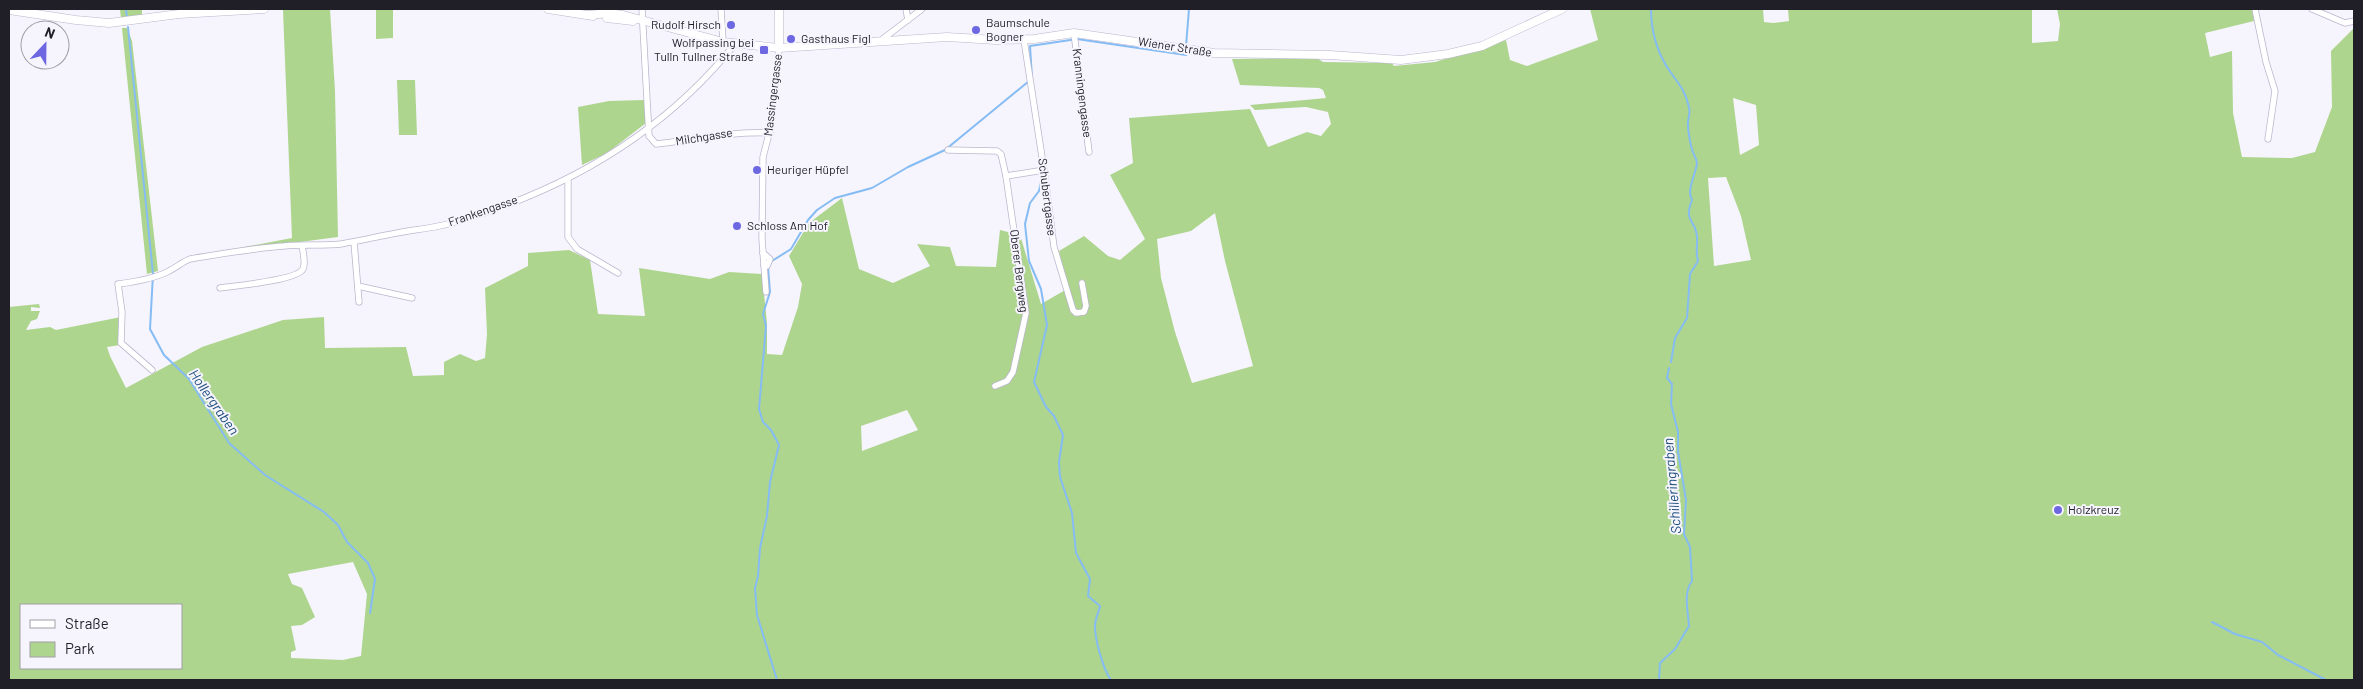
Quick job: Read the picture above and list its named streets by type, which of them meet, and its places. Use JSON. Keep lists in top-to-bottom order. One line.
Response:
{"streets":{"main road":["Wiener Straße"],"street":["Kranningengasse","Massingergasse","Milchgasse","Schubertgasse","Frankengasse","Oberer Bergweg"]},"crossings":[["Wiener Straße","Kranningengasse"],["Wiener Straße","Massingergasse"],["Wiener Straße","Schubertgasse"],["Wiener Straße","Frankengasse"],["Massingergasse","Milchgasse"],["Milchgasse","Frankengasse"]],"water":["Hollergraben","Schilleringraben"],"places":{"other":["Rudolf Hirsch","Baumschule Bogner","Gasthaus Figl","Heuriger Hüpfel","Schloss Am Hof","Holzkreuz"],"transit":["Wolfpassing bei Tulln Tullner Straße"]},"legend":["Straße","Park"],"north":"top"}
